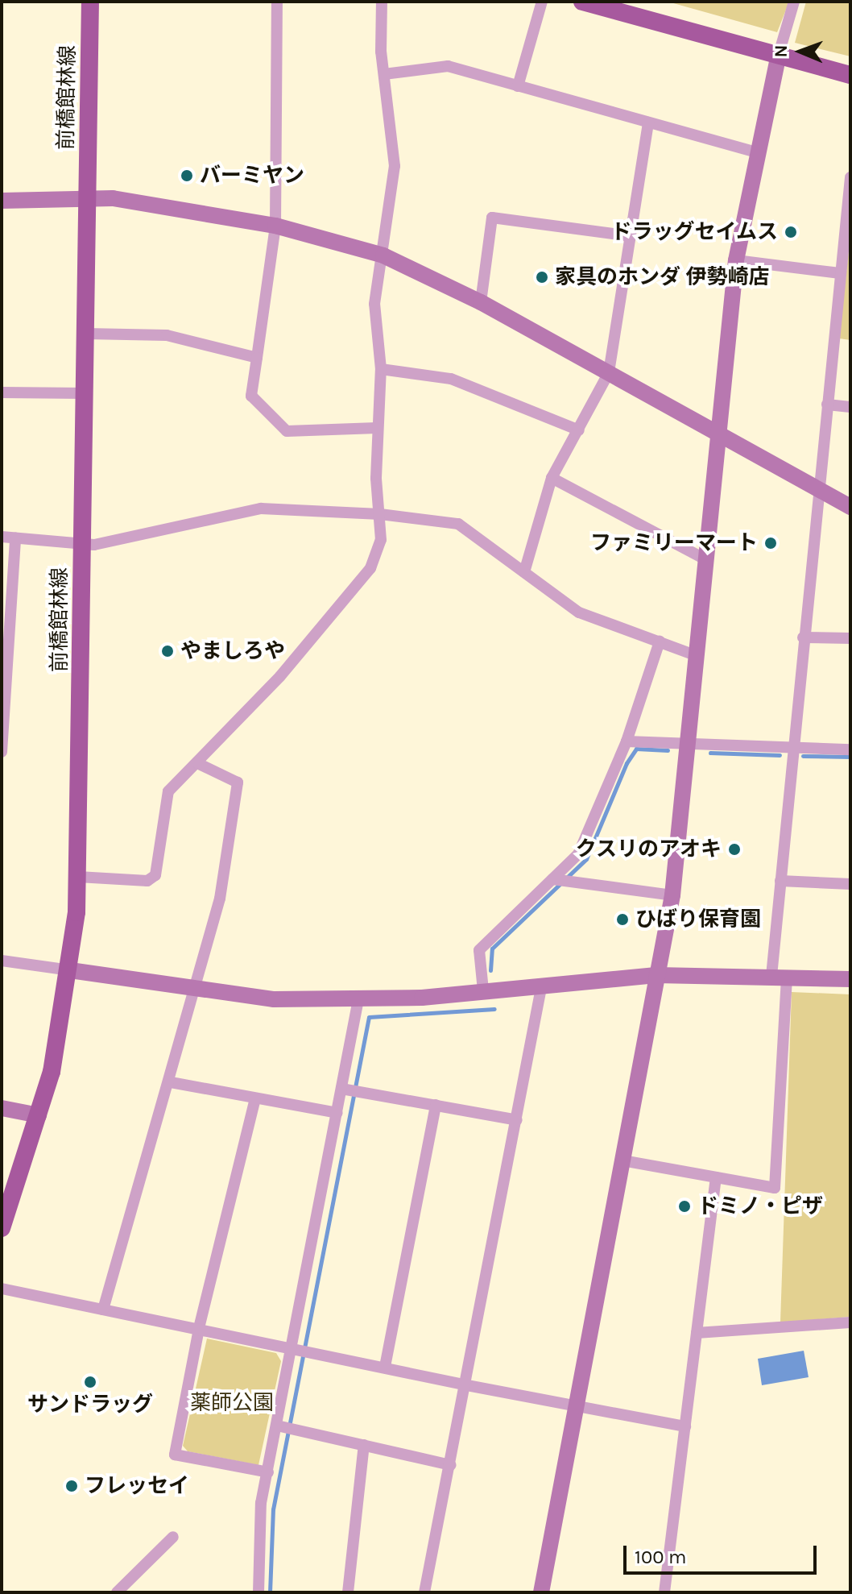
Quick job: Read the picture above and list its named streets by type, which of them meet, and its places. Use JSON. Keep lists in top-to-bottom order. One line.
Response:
{"streets":{"main road":["前橋館林線"]},"parks":["薬師公園"],"places":["バーミヤン","ドラッグセイムス","家具のホンダ 伊勢崎店","ファミリーマート","やましろや","クスリのアオキ","ひばり保育園","ドミノ・ピザ","サンドラッグ","フレッセイ"],"scale_bar":"100 m","north":"left"}
